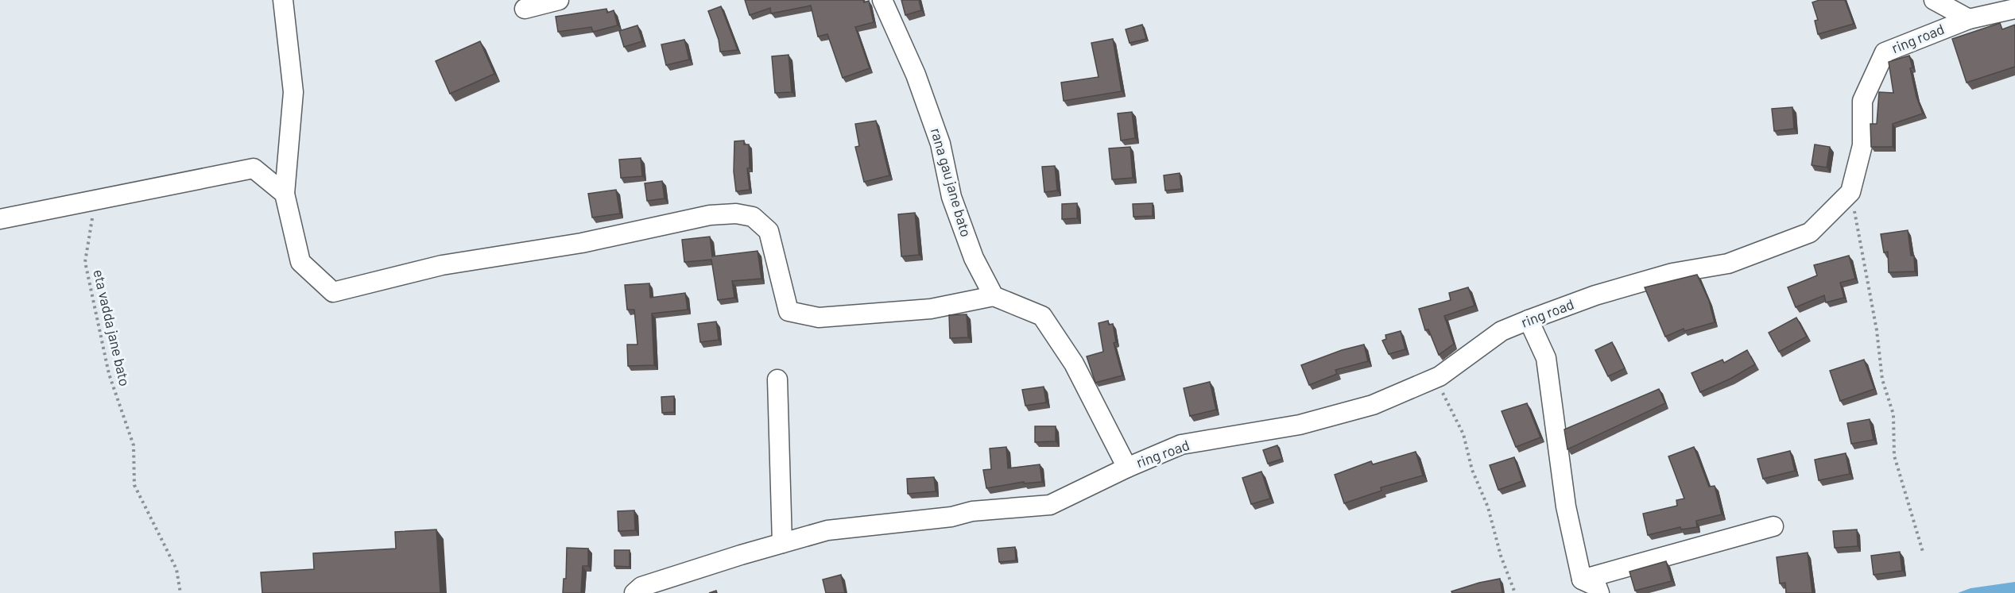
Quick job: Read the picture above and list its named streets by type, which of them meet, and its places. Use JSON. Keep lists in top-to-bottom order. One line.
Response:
{"streets":{"street":["ring road","rana gau jane bato"],"path":["eta vadda jane bato"]}}
